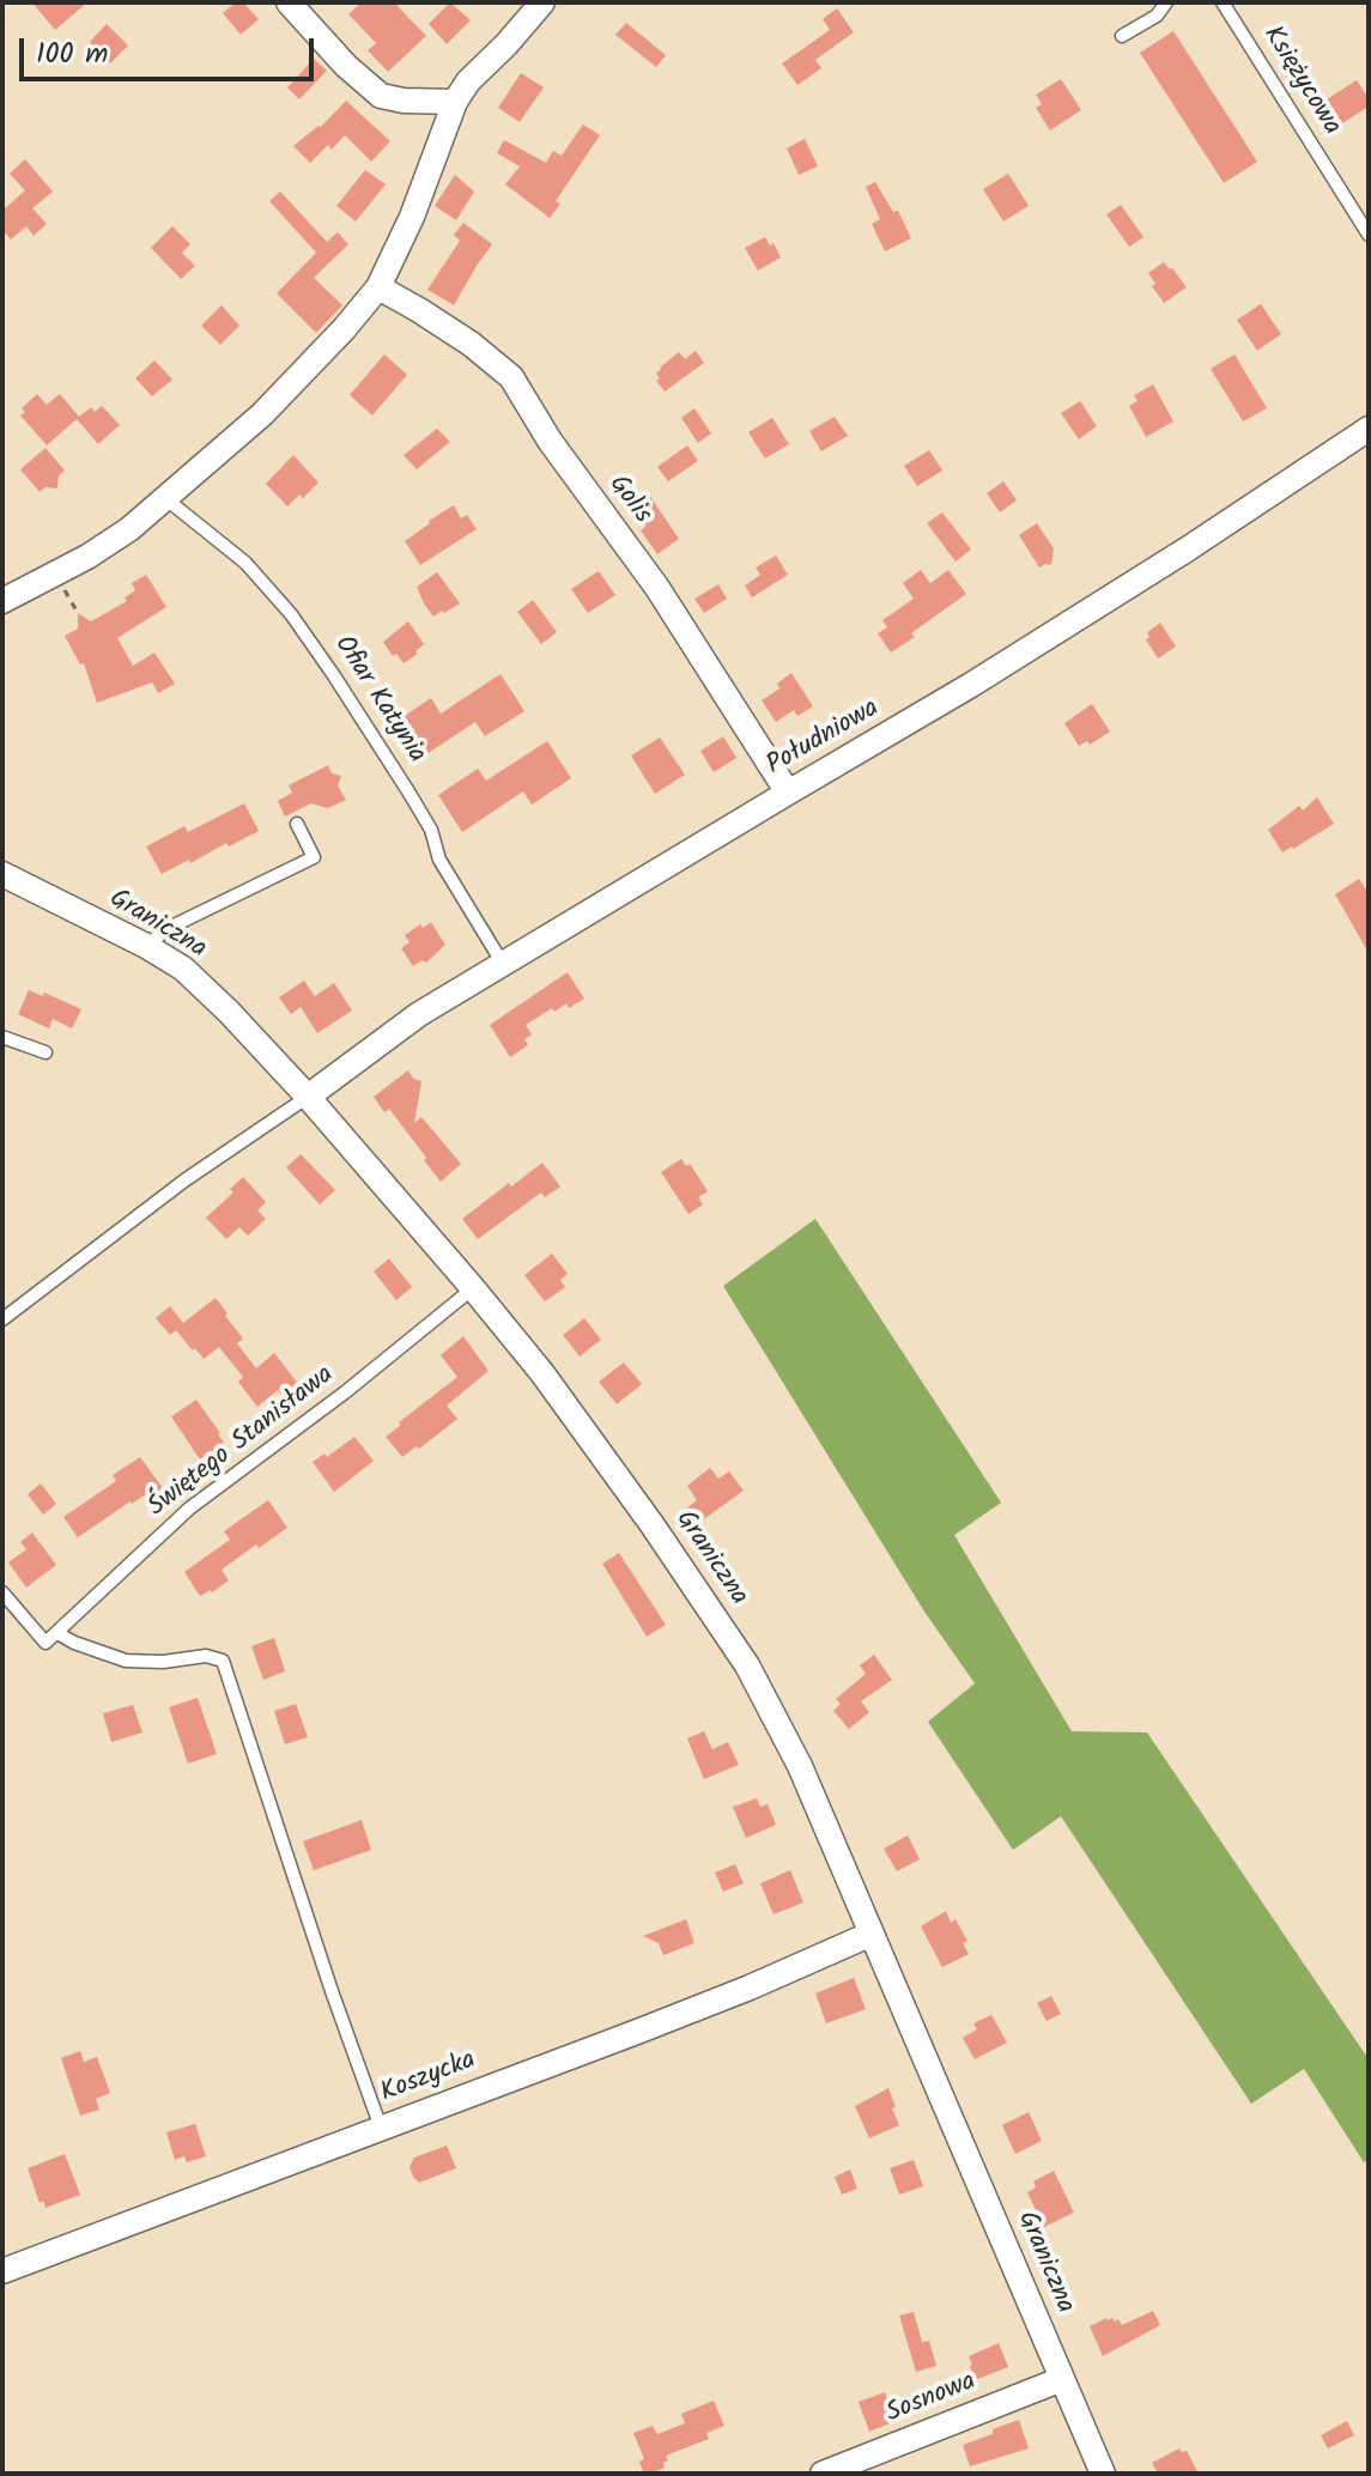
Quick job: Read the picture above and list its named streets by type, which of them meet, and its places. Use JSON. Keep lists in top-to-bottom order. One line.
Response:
{"streets":{"street":["Golis","Południowa","Graniczna","Koszycka","Sosnowa"],"lane":["Księżycowa","Ofiar Katynia","Świętego Stanisława"]},"crossings":[["Golis","Południowa"],["Ofiar Katynia","Południowa"],["Południowa","Graniczna"],["Graniczna","Świętego Stanisława"],["Graniczna","Koszycka"],["Graniczna","Sosnowa"]],"scale_bar":"100 m"}
